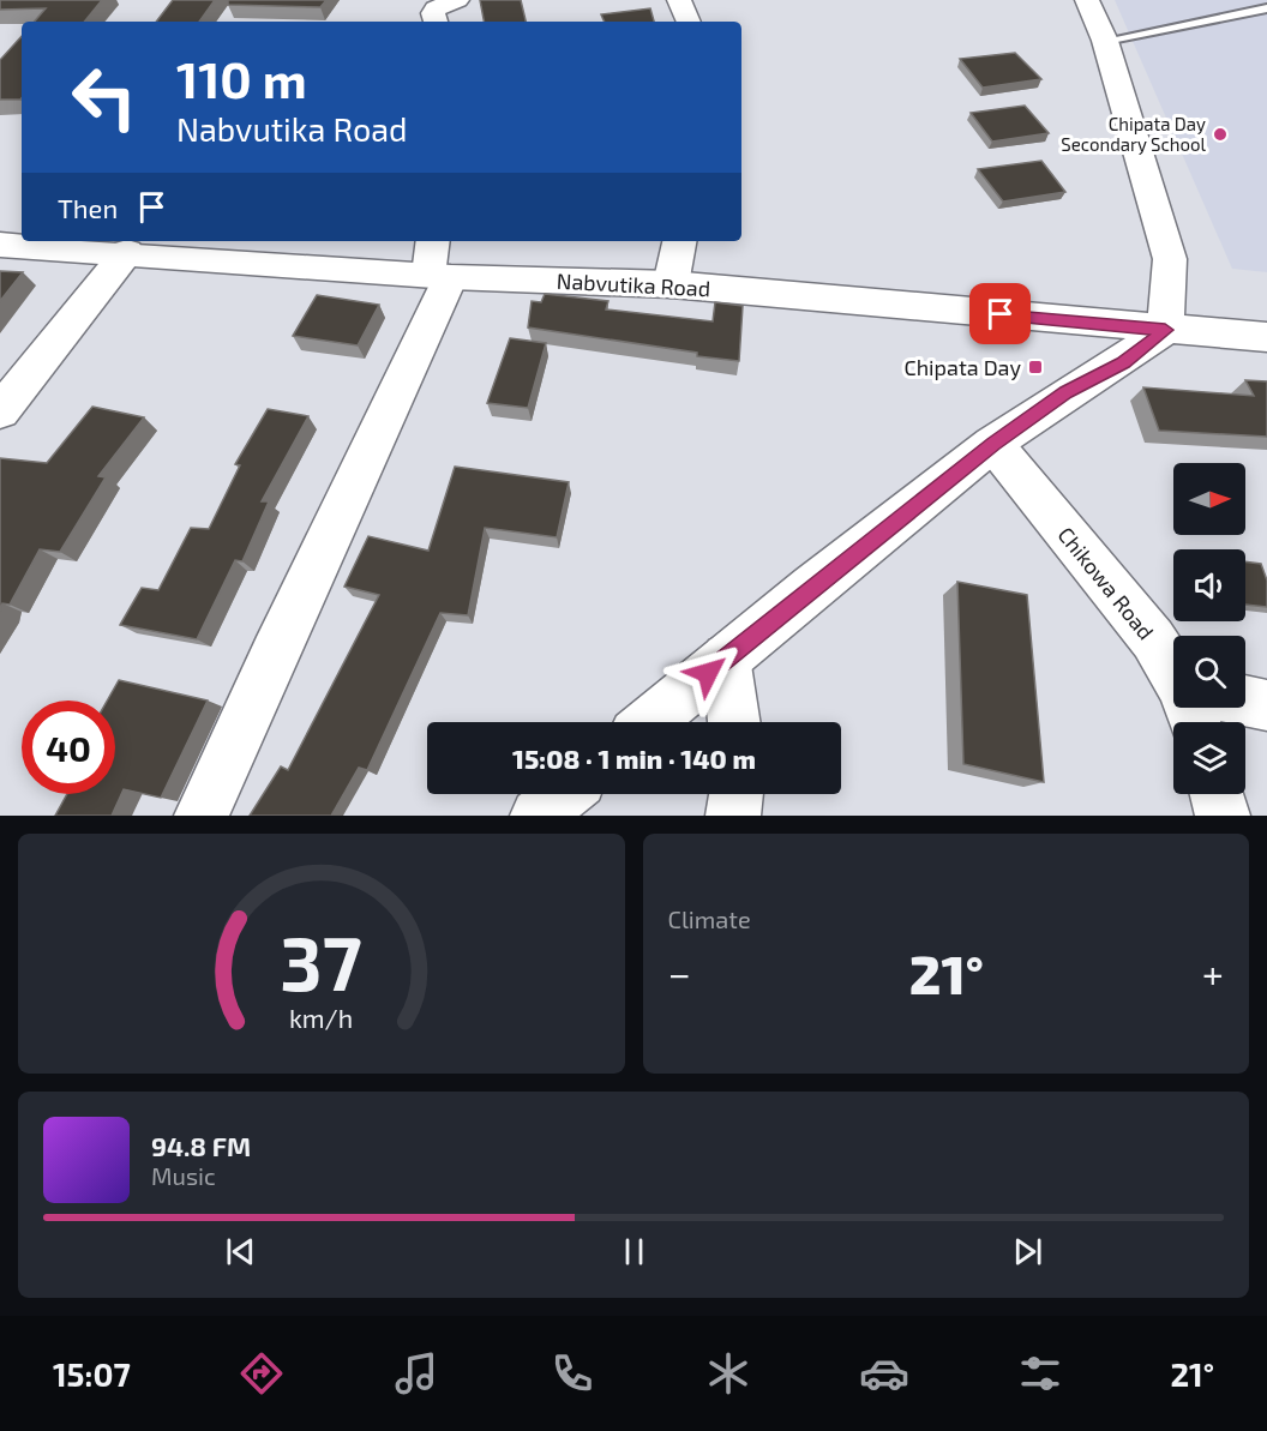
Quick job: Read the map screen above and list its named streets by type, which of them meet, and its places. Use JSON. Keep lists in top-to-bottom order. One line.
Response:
{"streets":{"street":["Nabvutika Road","Chikowa Road"]},"places":{"other":["Chipata Day Secondary School"],"transit":["Chipata Day"]},"north":"right","page":{"turn":["110 m","Nabvutika Road"],"then":"Then","limit":"40","trip":"15:08 · 1 min · 140 m","tile":"Climate","heat":["−","21°","+"],"song":["94.8 FM","Music"],"tabs":["15:07","21°"],"gauge":["37","km/h"]}}
